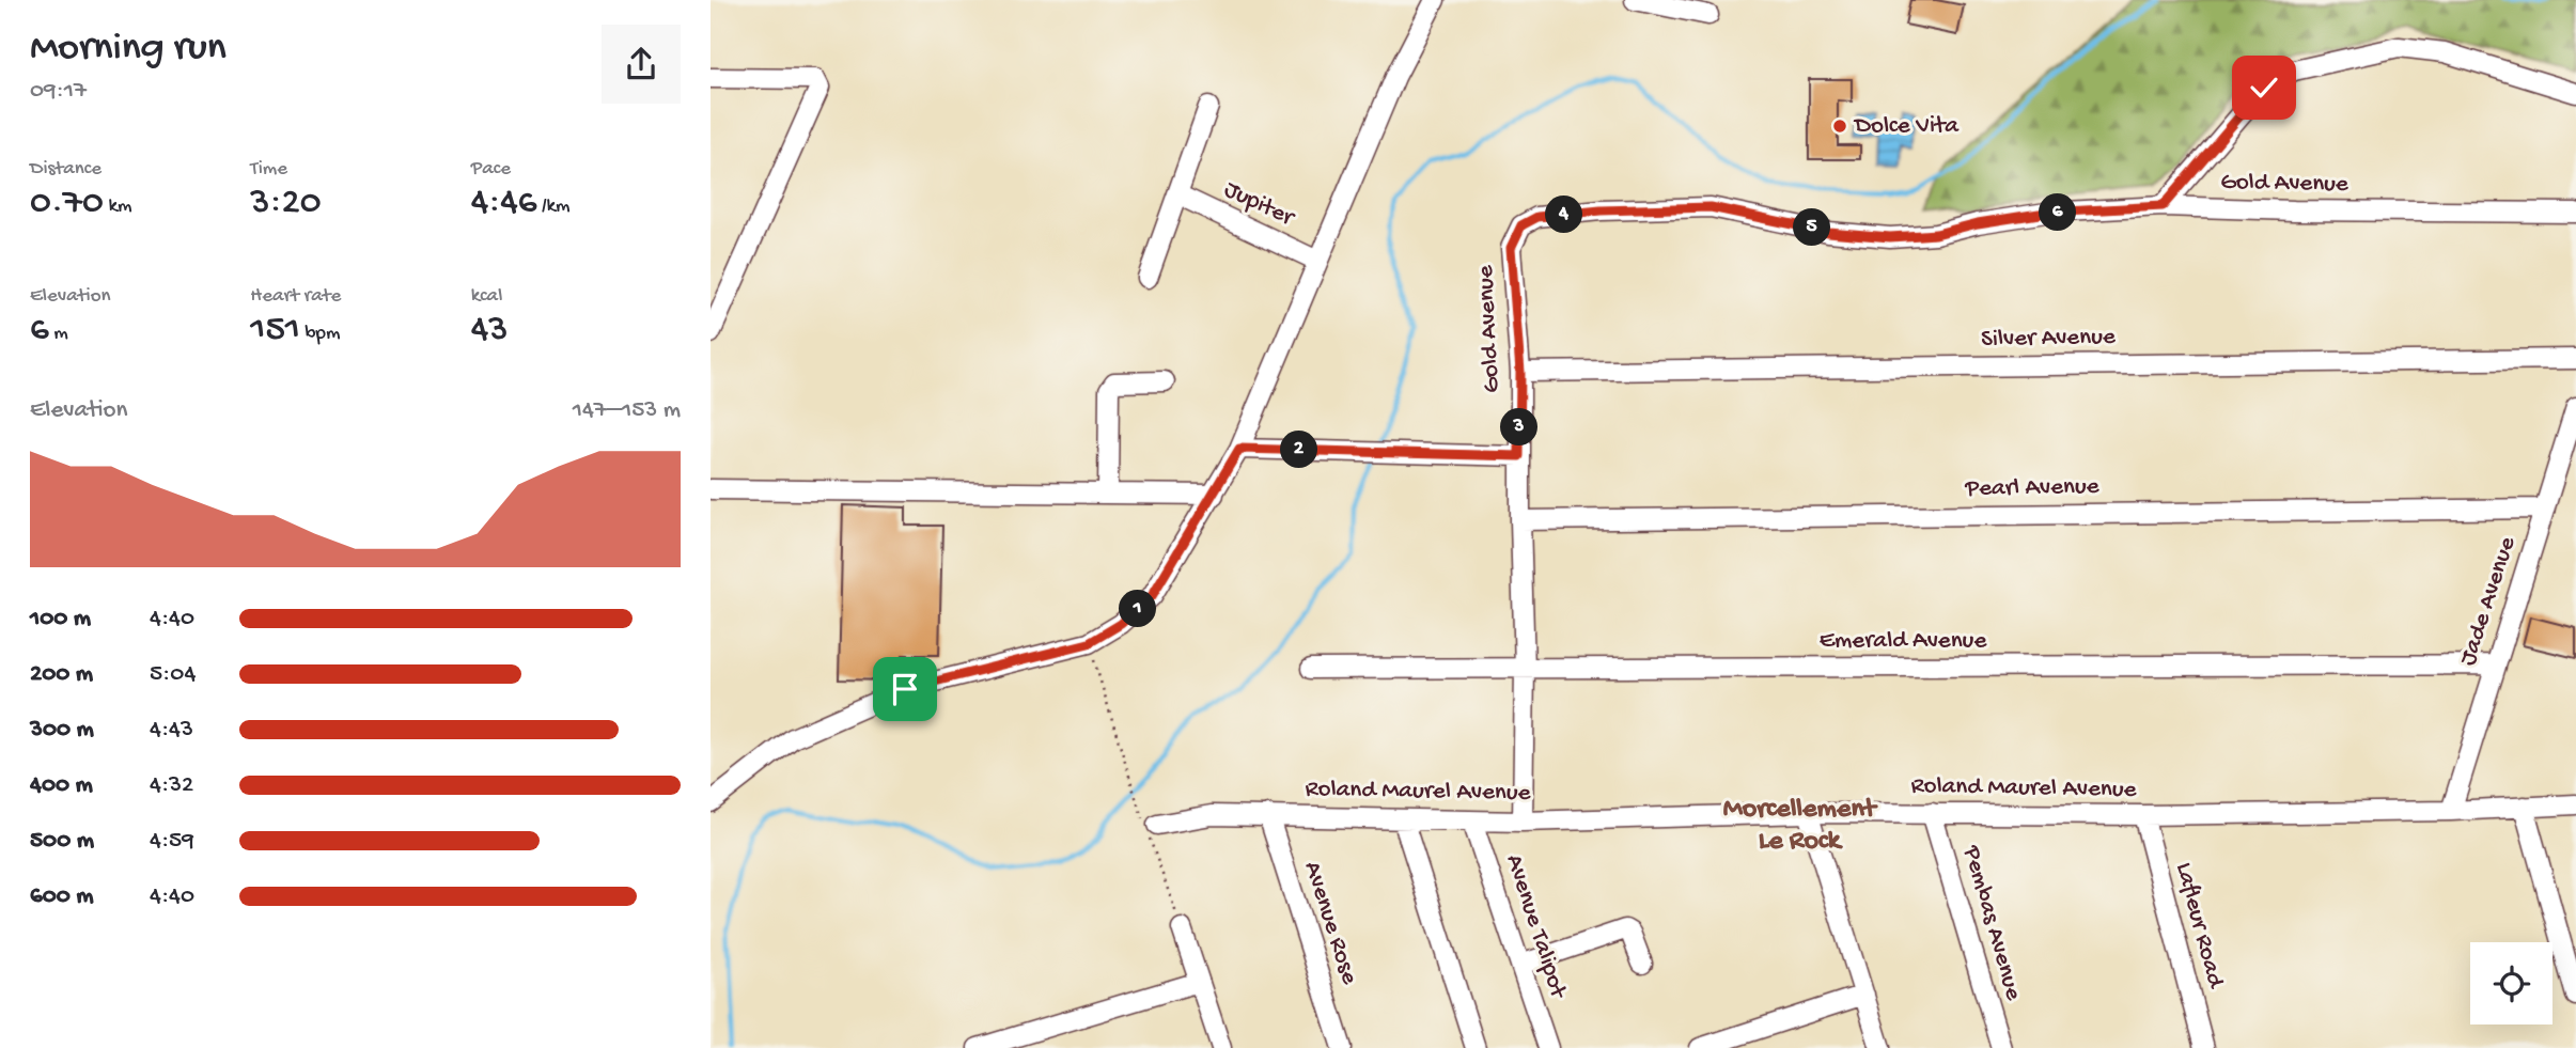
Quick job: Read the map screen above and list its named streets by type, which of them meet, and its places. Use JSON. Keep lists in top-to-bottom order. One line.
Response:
{"streets":{"street":["Gold Avenue","Jupiter","Silver Avenue","Pearl Avenue","Jade Avenue","Emerald Avenue","Roland Maurel Avenue","Avenue Rose","Pembas Avenue","Lafleur Road","Avenue Talipot"]},"crossings":[["Gold Avenue","Silver Avenue"],["Gold Avenue","Pearl Avenue"],["Gold Avenue","Emerald Avenue"],["Gold Avenue","Roland Maurel Avenue"],["Pearl Avenue","Jade Avenue"],["Jade Avenue","Emerald Avenue"],["Jade Avenue","Roland Maurel Avenue"],["Roland Maurel Avenue","Avenue Rose"],["Roland Maurel Avenue","Pembas Avenue"],["Roland Maurel Avenue","Lafleur Road"],["Roland Maurel Avenue","Avenue Talipot"]],"districts":["Morcellement Le Rock"],"places":["Dolce Vita"],"page":{"heading":["Morning run","09:17"],"stats":[["Distance","0.70 km"],["Time","3:20"],["Pace","4:46 /km"],["Elevation","6 m"],["Heart rate","151 bpm"],["kcal","43"]],"pins":["6","4","5","3","2","1"],"chart":["Elevation","147–153 m"],"list":[{"name":"100 m","note":"4:40"},{"name":"200 m","note":"5:04"},{"name":"300 m","note":"4:43"},{"name":"400 m","note":"4:32"},{"name":"500 m","note":"4:59"},{"name":"600 m","note":"4:40"}]}}
